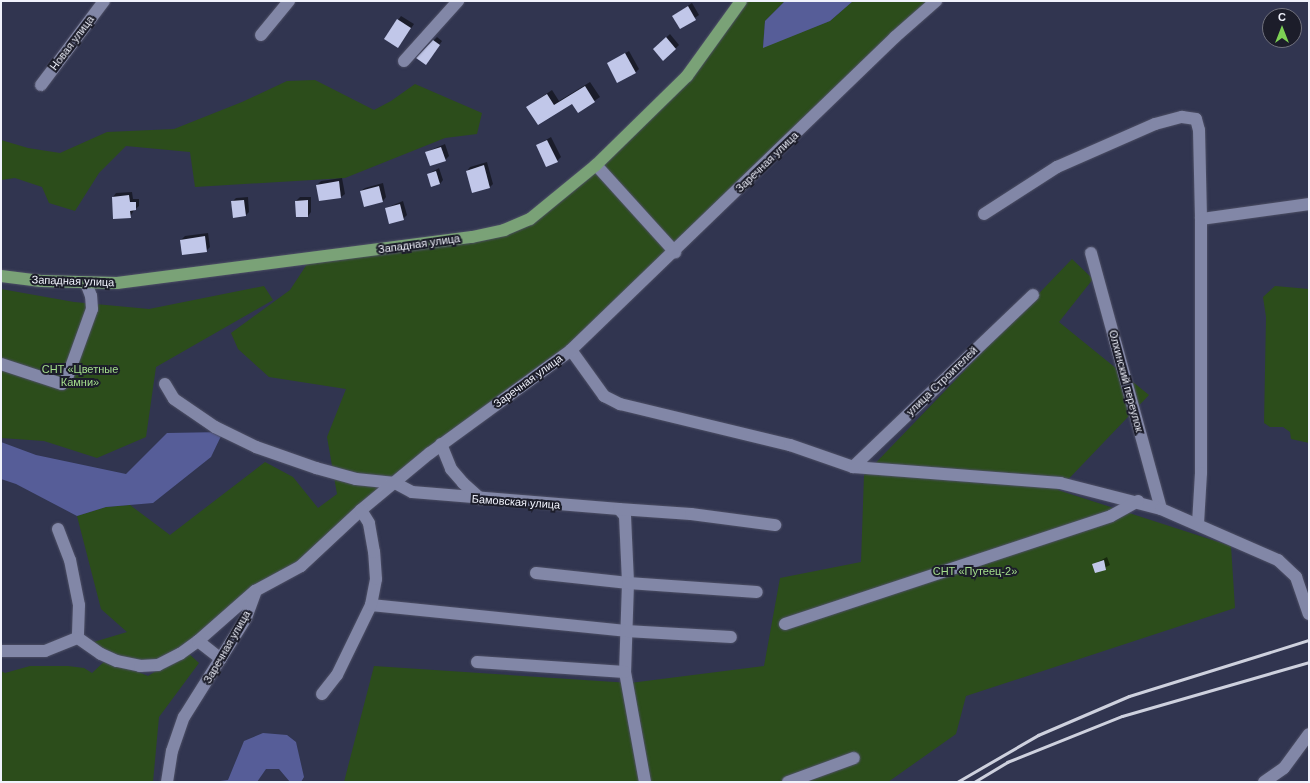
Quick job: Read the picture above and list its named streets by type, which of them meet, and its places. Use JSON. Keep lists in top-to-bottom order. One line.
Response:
{"streets":{"main road":["Западная улица"],"street":["Новая улица","Заречная улица","улица Строителей","Олхинский переулок","Бамовская улица"]},"crossings":[["Заречная улица","Бамовская улица"]],"parks":["СНТ «Цветные Камни»","СНТ «Путеец-2»"],"north":"top"}
